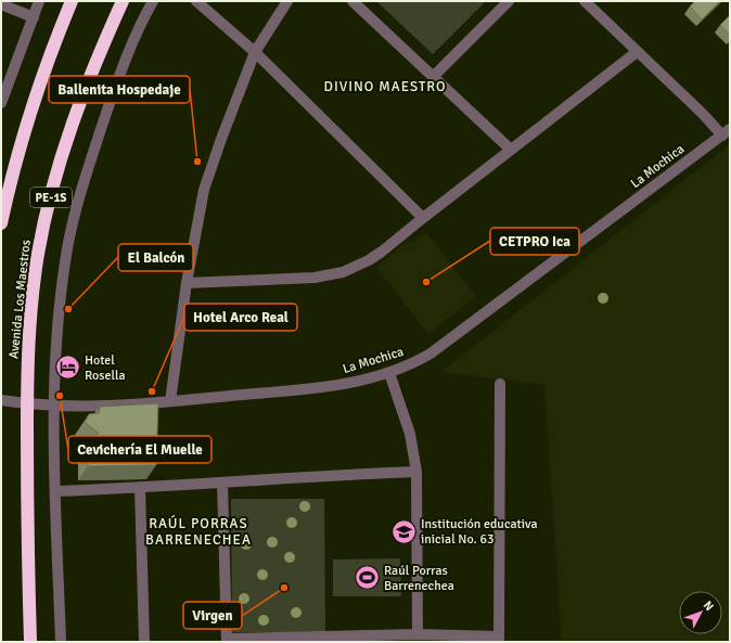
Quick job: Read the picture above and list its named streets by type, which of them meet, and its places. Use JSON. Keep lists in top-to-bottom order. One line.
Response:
{"streets":{"highway":["PE-1S","Avenida Los Maestros"],"street":["La Mochica"]},"crossings":[["La Mochica","Avenida Los Maestros"]],"districts":["DIVINO MAESTRO","RAÚL PORRAS BARRENECHEA"],"places":{"other":["Ballenita Hospedaje","CETPRO Ica","El Balcón","Hotel Arco Real","Cevichería El Muelle","Virgen"],"hotel":["Hotel Rosella"],"school or university":["Institución educativa inicial No. 63"],"sports":["Raúl Porras Barrenechea"]},"north":"top right"}
